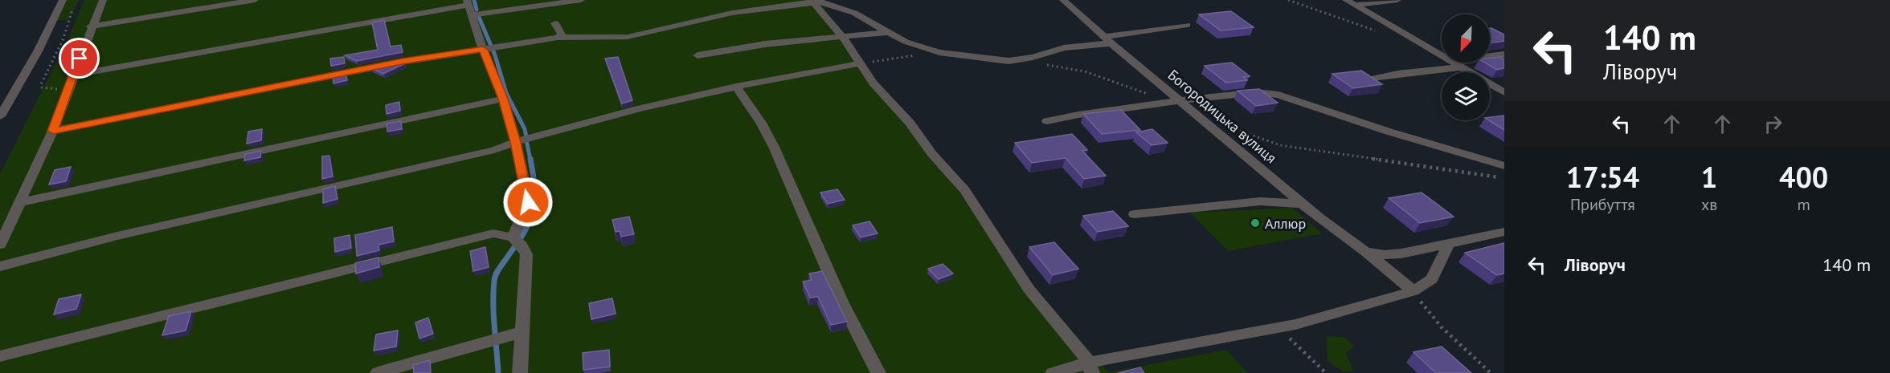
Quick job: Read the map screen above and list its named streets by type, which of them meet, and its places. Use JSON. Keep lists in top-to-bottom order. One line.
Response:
{"streets":{"street":["Богородицька вулиця"]},"places":["Аллюр"],"north":"bottom left","page":{"turn":["140 m","Ліворуч"],"eta":["17:54","Прибуття","1","хв","400","m"],"list":[{"name":"Ліворуч","value":"140 m"}]}}
